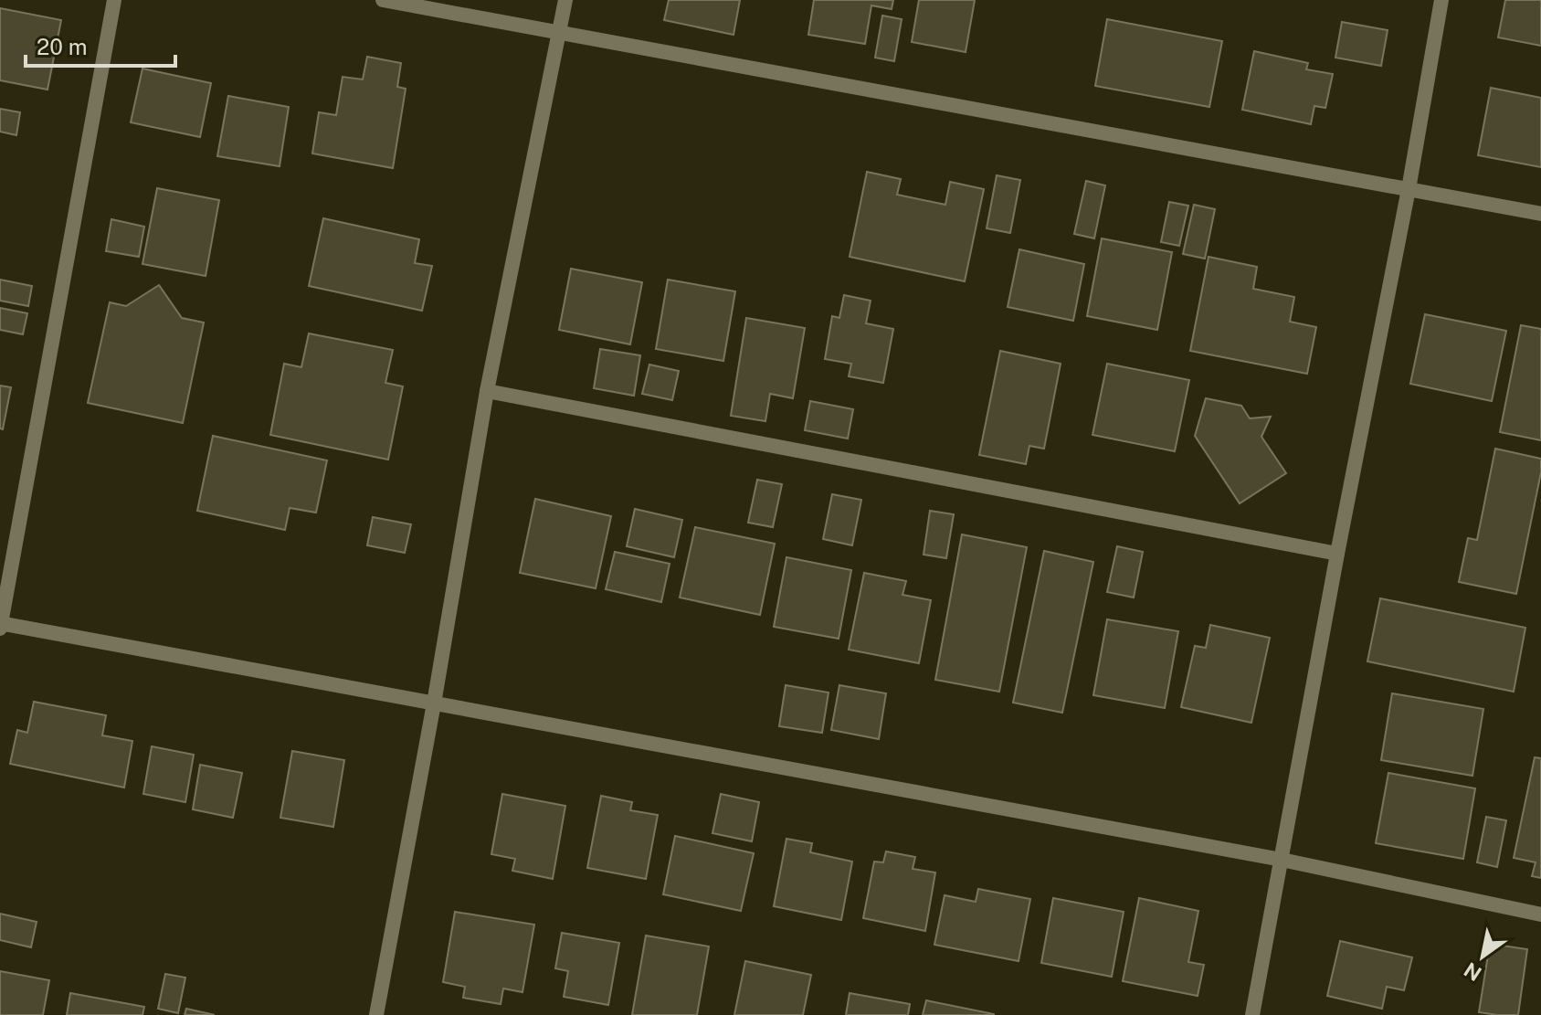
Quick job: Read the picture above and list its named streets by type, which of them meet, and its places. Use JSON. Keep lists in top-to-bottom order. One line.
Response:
{"scale_bar":"20 m","north":"bottom left"}
